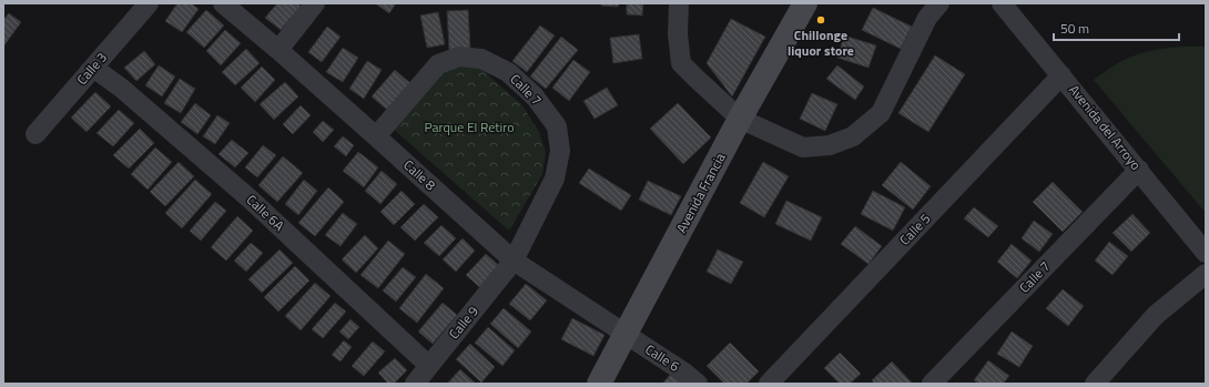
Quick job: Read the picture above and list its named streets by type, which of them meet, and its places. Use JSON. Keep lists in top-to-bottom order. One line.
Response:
{"streets":{"main road":["Avenida Francia"],"street":["Calle 3","Calle 7","Avenida del Arroyo","Calle 8","Calle 6A","Calle 5","Calle 9","Calle 6"]},"crossings":[["Calle 3","Calle 6A"],["Calle 7","Avenida del Arroyo"],["Calle 7","Calle 8"],["Calle 7","Calle 9"],["Avenida del Arroyo","Calle 5"],["Calle 8","Avenida Francia"],["Calle 8","Calle 9"],["Calle 8","Calle 6"],["Avenida Francia","Calle 6"],["Calle 6A","Calle 9"]],"parks":["Parque El Retiro"],"places":["Chillonge liquor store"],"scale_bar":"50 m"}
